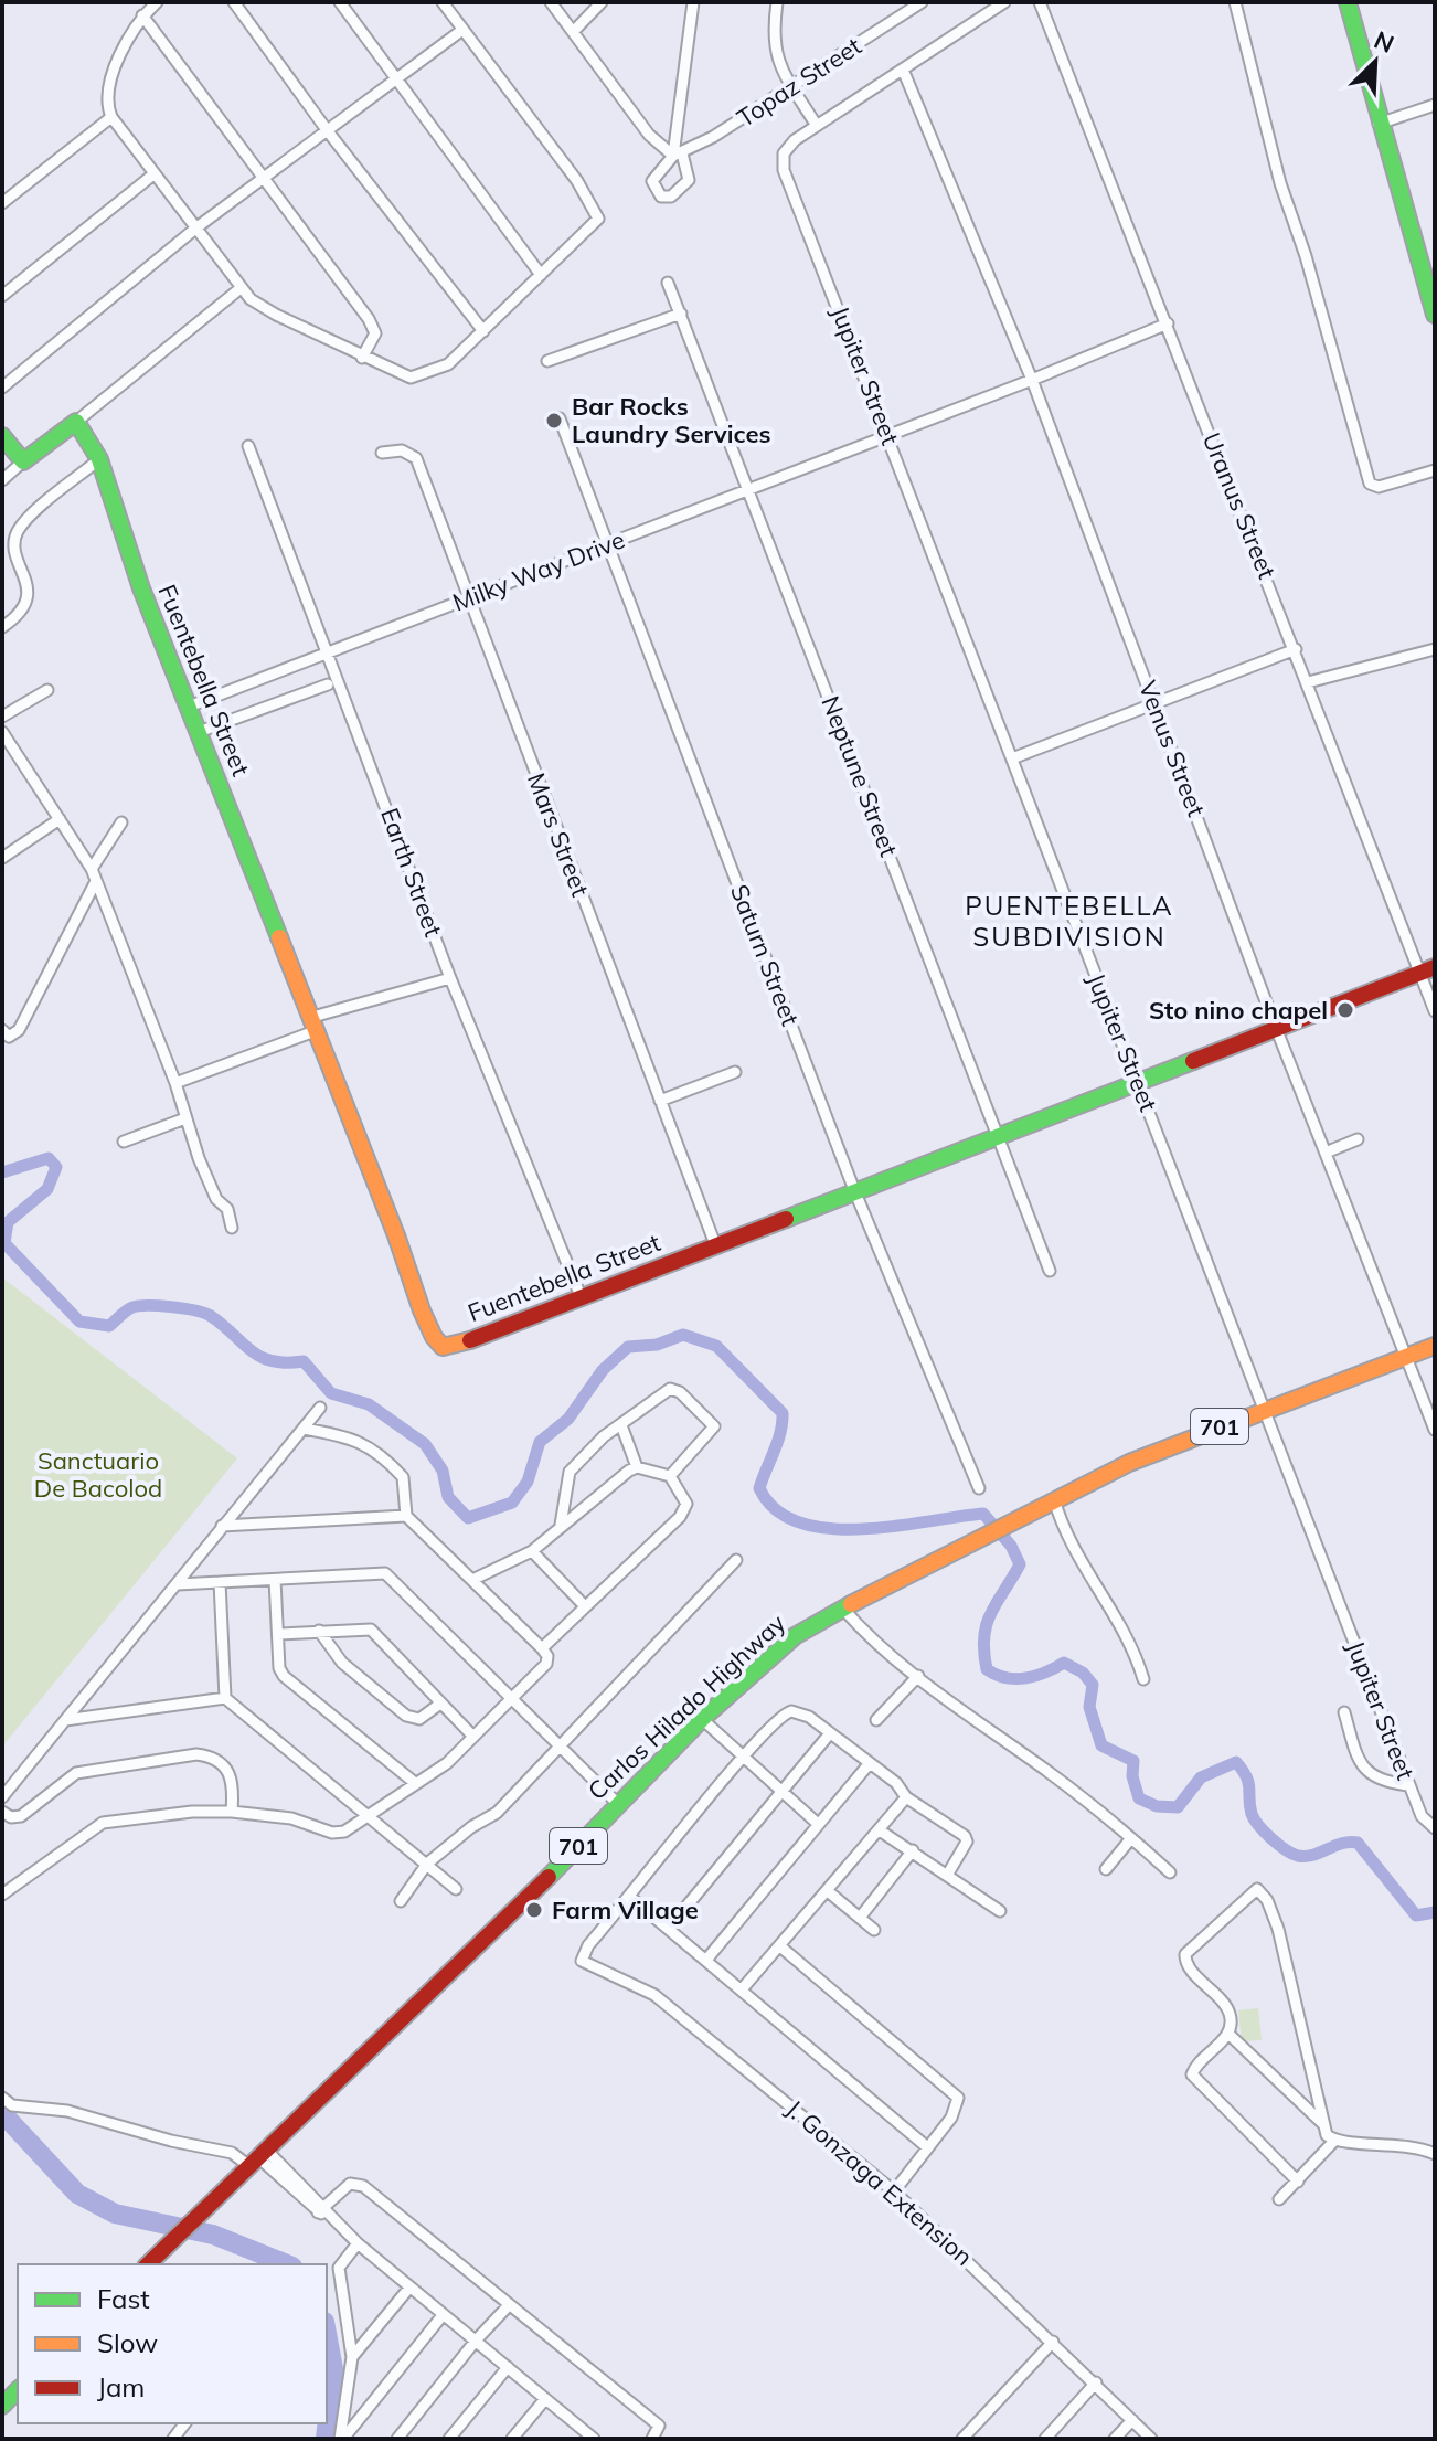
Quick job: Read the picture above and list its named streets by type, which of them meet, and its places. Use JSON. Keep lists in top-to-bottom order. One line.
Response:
{"streets":{"street":["Topaz Street","Jupiter Street","Uranus Street","Milky Way Drive","Fuentebella Street","Venus Street","Neptune Street","Mars Street","Earth Street","Saturn Street","701","Carlos Hilado Highway","J. Gonzaga Extension"]},"crossings":[["Jupiter Street","Milky Way Drive"],["Jupiter Street","Fuentebella Street"],["Jupiter Street","Carlos Hilado Highway"],["Uranus Street","Milky Way Drive"],["Uranus Street","Fuentebella Street"],["Milky Way Drive","Fuentebella Street"],["Milky Way Drive","Venus Street"],["Milky Way Drive","Neptune Street"],["Milky Way Drive","Mars Street"],["Milky Way Drive","Earth Street"],["Milky Way Drive","Saturn Street"],["Fuentebella Street","Venus Street"],["Fuentebella Street","Neptune Street"],["Fuentebella Street","Mars Street"],["Fuentebella Street","Earth Street"],["Fuentebella Street","Saturn Street"],["Venus Street","Carlos Hilado Highway"]],"districts":["PUENTEBELLA SUBDIVISION"],"parks":["Sanctuario De Bacolod"],"places":["Bar Rocks Laundry Services","Sto nino chapel","Farm Village"],"legend":["Fast","Slow","Jam"],"north":"top right"}
